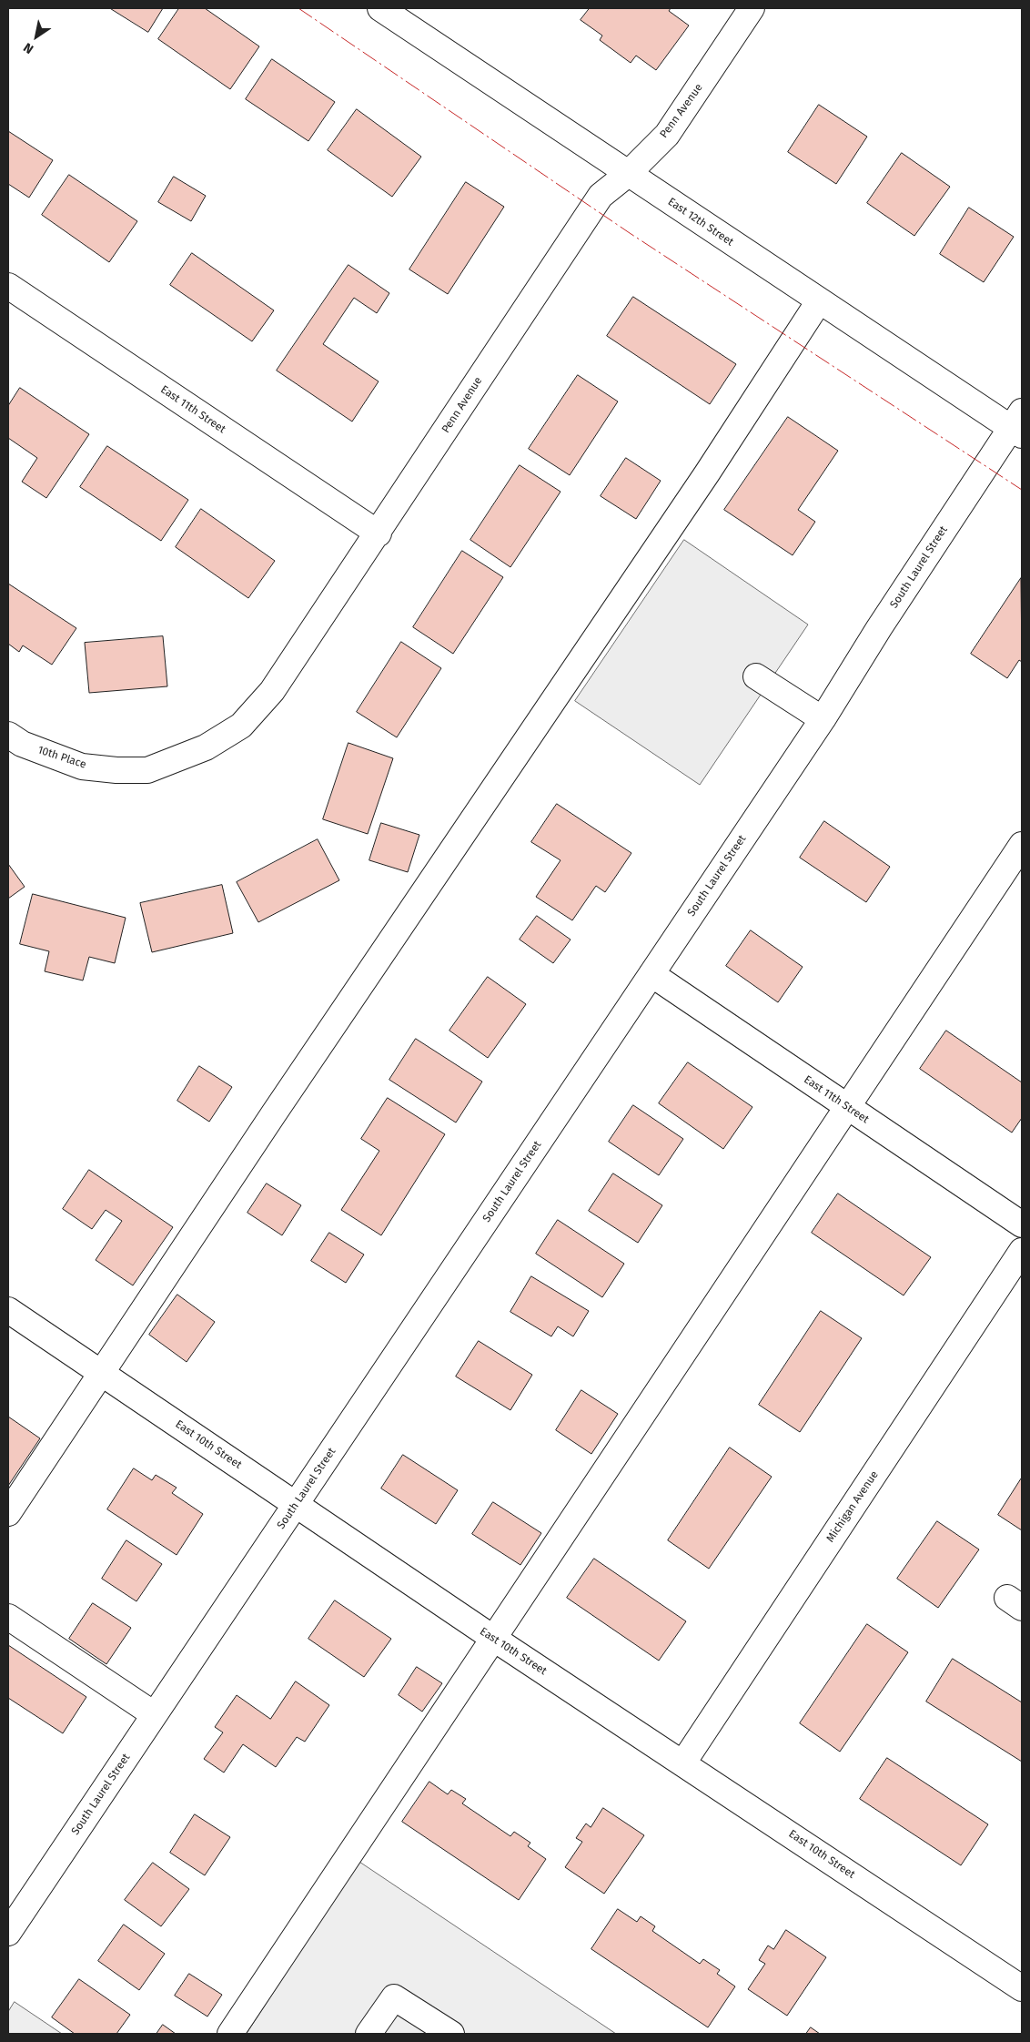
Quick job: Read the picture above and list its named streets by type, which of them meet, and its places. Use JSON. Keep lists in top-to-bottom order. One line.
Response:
{"streets":{"street":["Penn Avenue","East 12th Street","East 11th Street","South Laurel Street","10th Place","East 10th Street","Michigan Avenue"]},"crossings":[["Penn Avenue","East 12th Street"],["Penn Avenue","East 11th Street"],["Penn Avenue","10th Place"],["East 12th Street","South Laurel Street"],["East 11th Street","South Laurel Street"],["South Laurel Street","East 10th Street"],["East 10th Street","Michigan Avenue"]],"north":"bottom left"}
